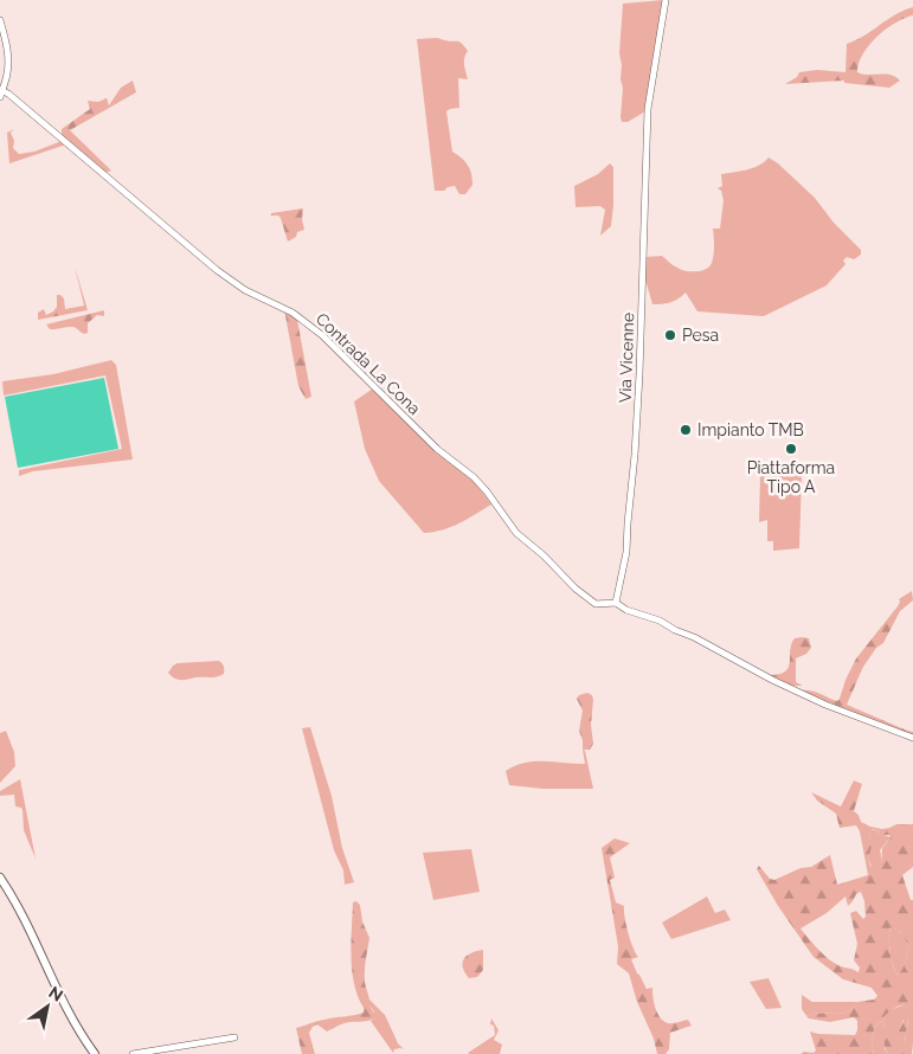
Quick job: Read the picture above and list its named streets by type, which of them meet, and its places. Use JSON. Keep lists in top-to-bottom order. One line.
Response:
{"streets":{"street":["Via Vicenne","Contrada La Cona"]},"crossings":[["Via Vicenne","Contrada La Cona"]],"places":["Pesa","Impianto TMB","Piattaforma Tipo A"],"north":"top right"}
